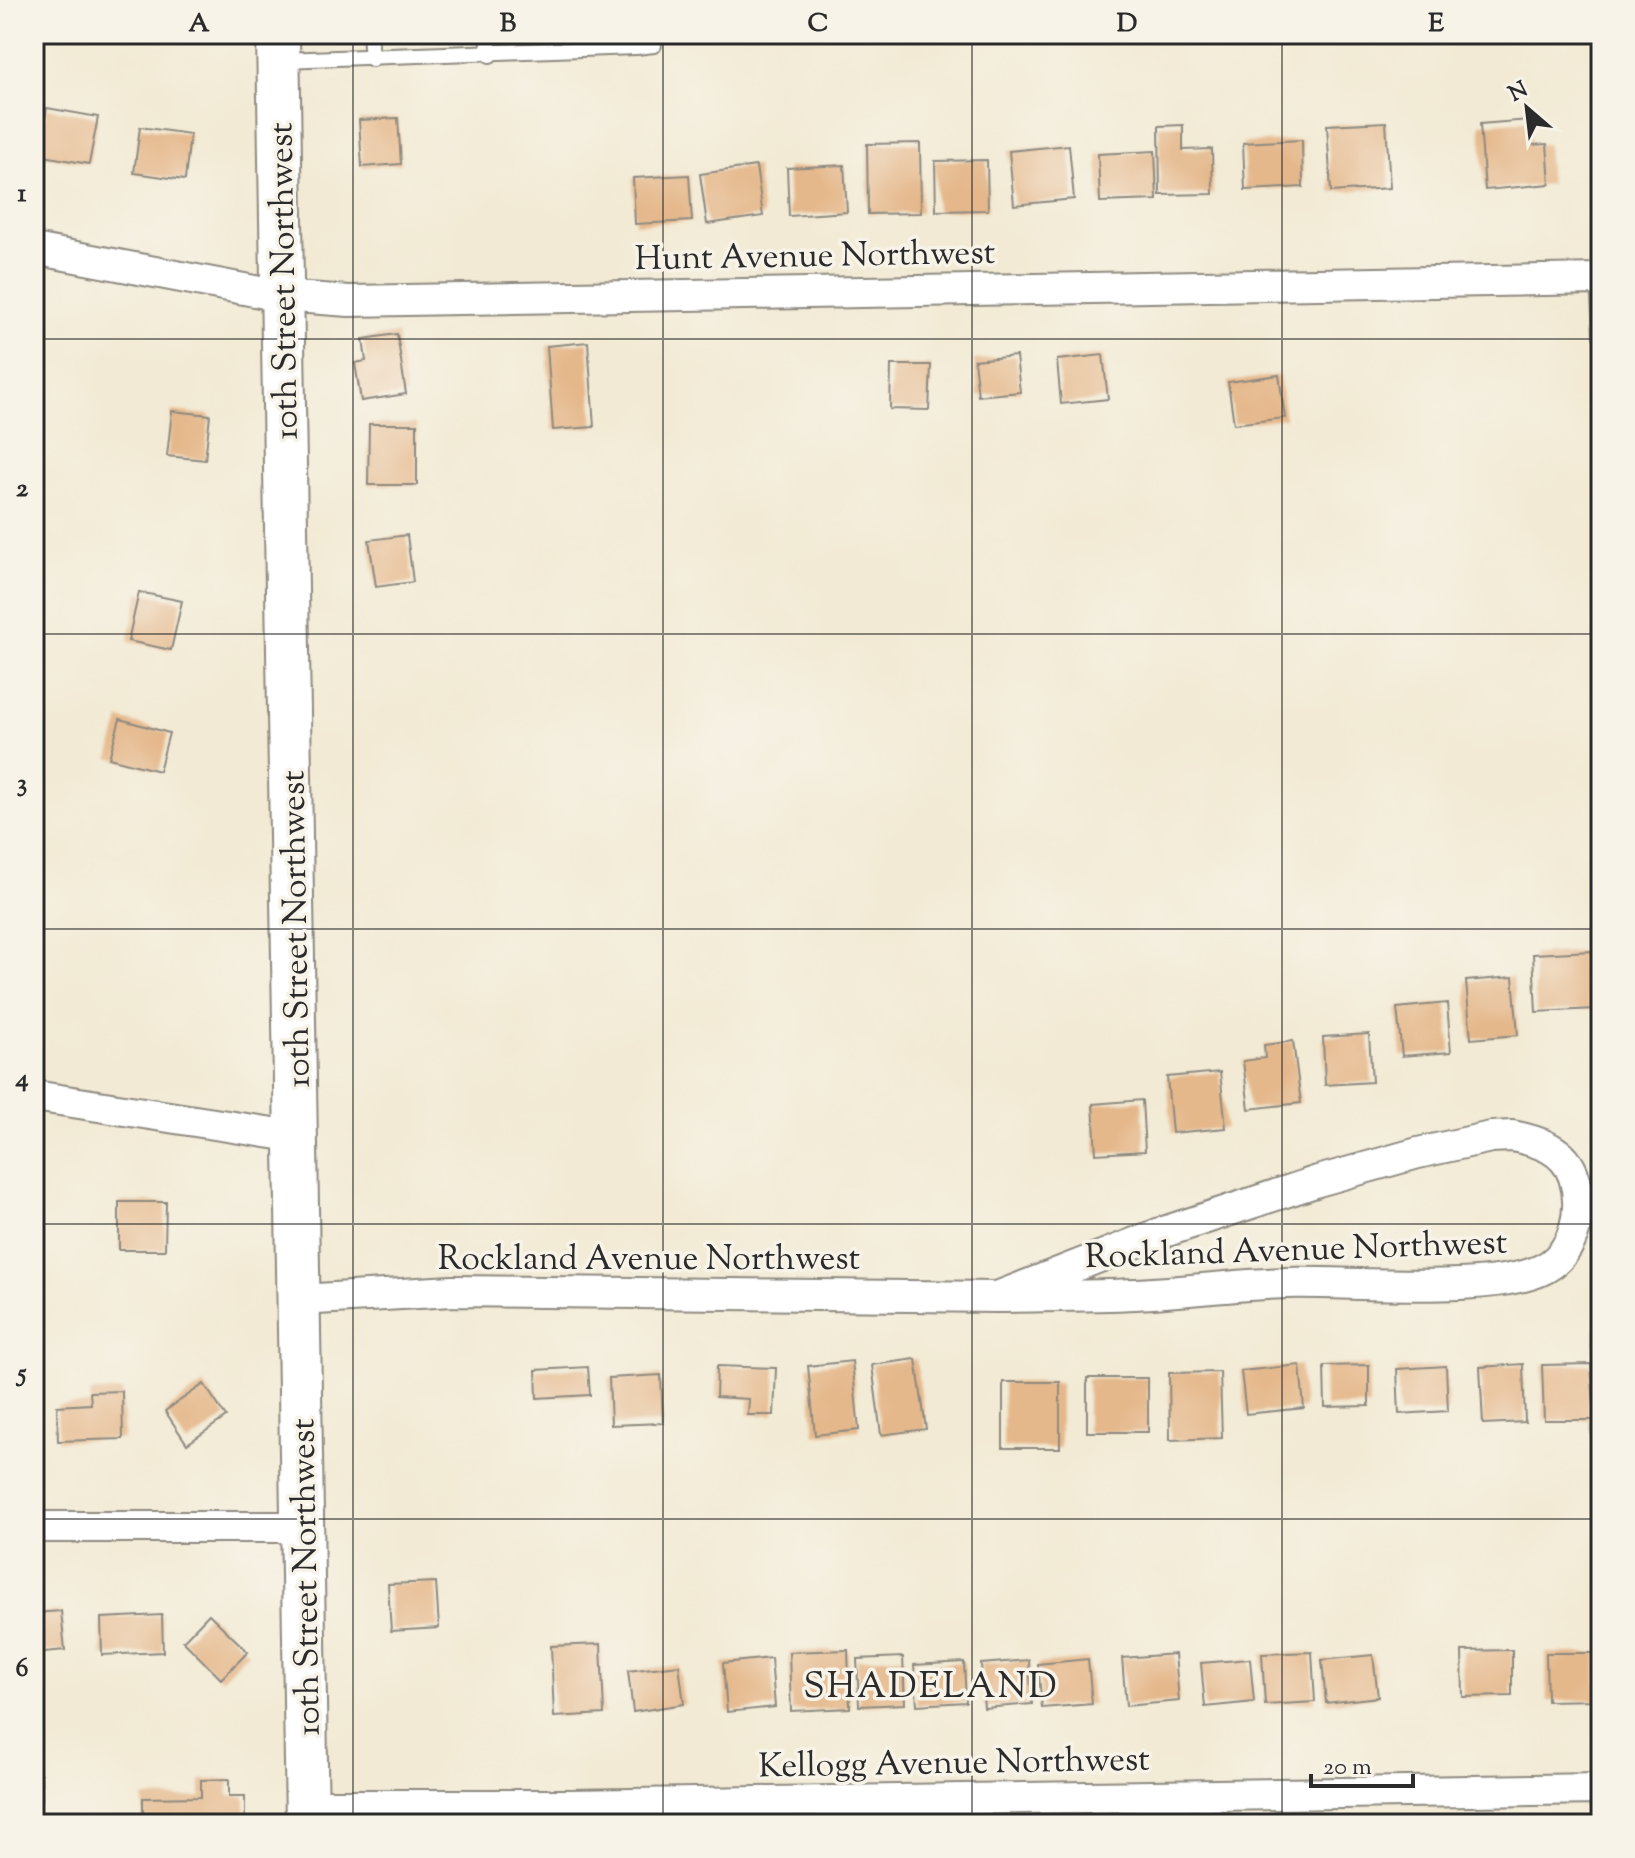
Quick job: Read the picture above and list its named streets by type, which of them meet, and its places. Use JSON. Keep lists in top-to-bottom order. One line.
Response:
{"streets":{"main road":["10th Street Northwest"],"street":["Hunt Avenue Northwest","Rockland Avenue Northwest","Kellogg Avenue Northwest"]},"crossings":[["Hunt Avenue Northwest","10th Street Northwest"],["10th Street Northwest","Rockland Avenue Northwest"],["10th Street Northwest","Kellogg Avenue Northwest"]],"districts":["SHADELAND"],"scale_bar":"20 m","north":"top left","grid":{"columns":["A","B","C","D","E"],"rows":["1","2","3","4","5","6"]}}
